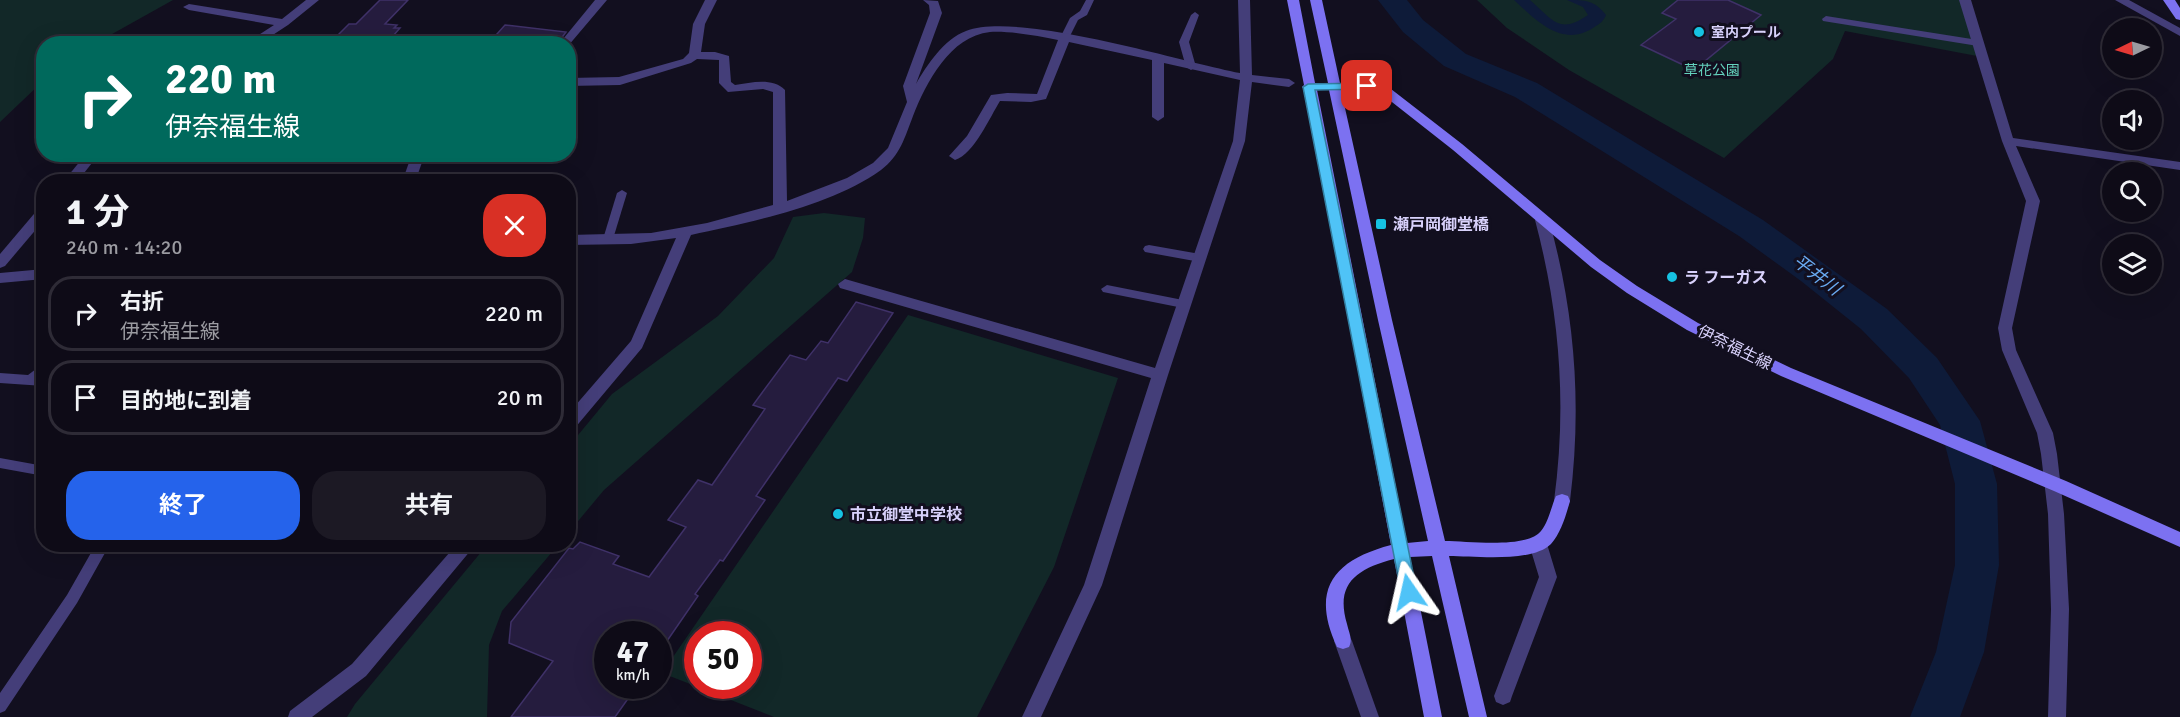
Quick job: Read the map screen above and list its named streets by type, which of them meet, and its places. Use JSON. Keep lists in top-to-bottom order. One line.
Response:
{"streets":{"main road":["伊奈福生線"]},"water":["平井川"],"parks":["草花公園"],"places":{"other":["室内プール","ラ フーガス","市立御堂中学校"],"transit":["瀬戸岡御堂橋"]},"north":"left","page":{"turn":["220 m","伊奈福生線"],"heading":["1 分","240 m · 14:20"],"list":[{"name":"右折","note":"伊奈福生線","value":"220 m"},{"name":"目的地に到着","value":"20 m"}],"buttons":["終了","共有"],"speed":"47 km/h","limit":"50"}}
